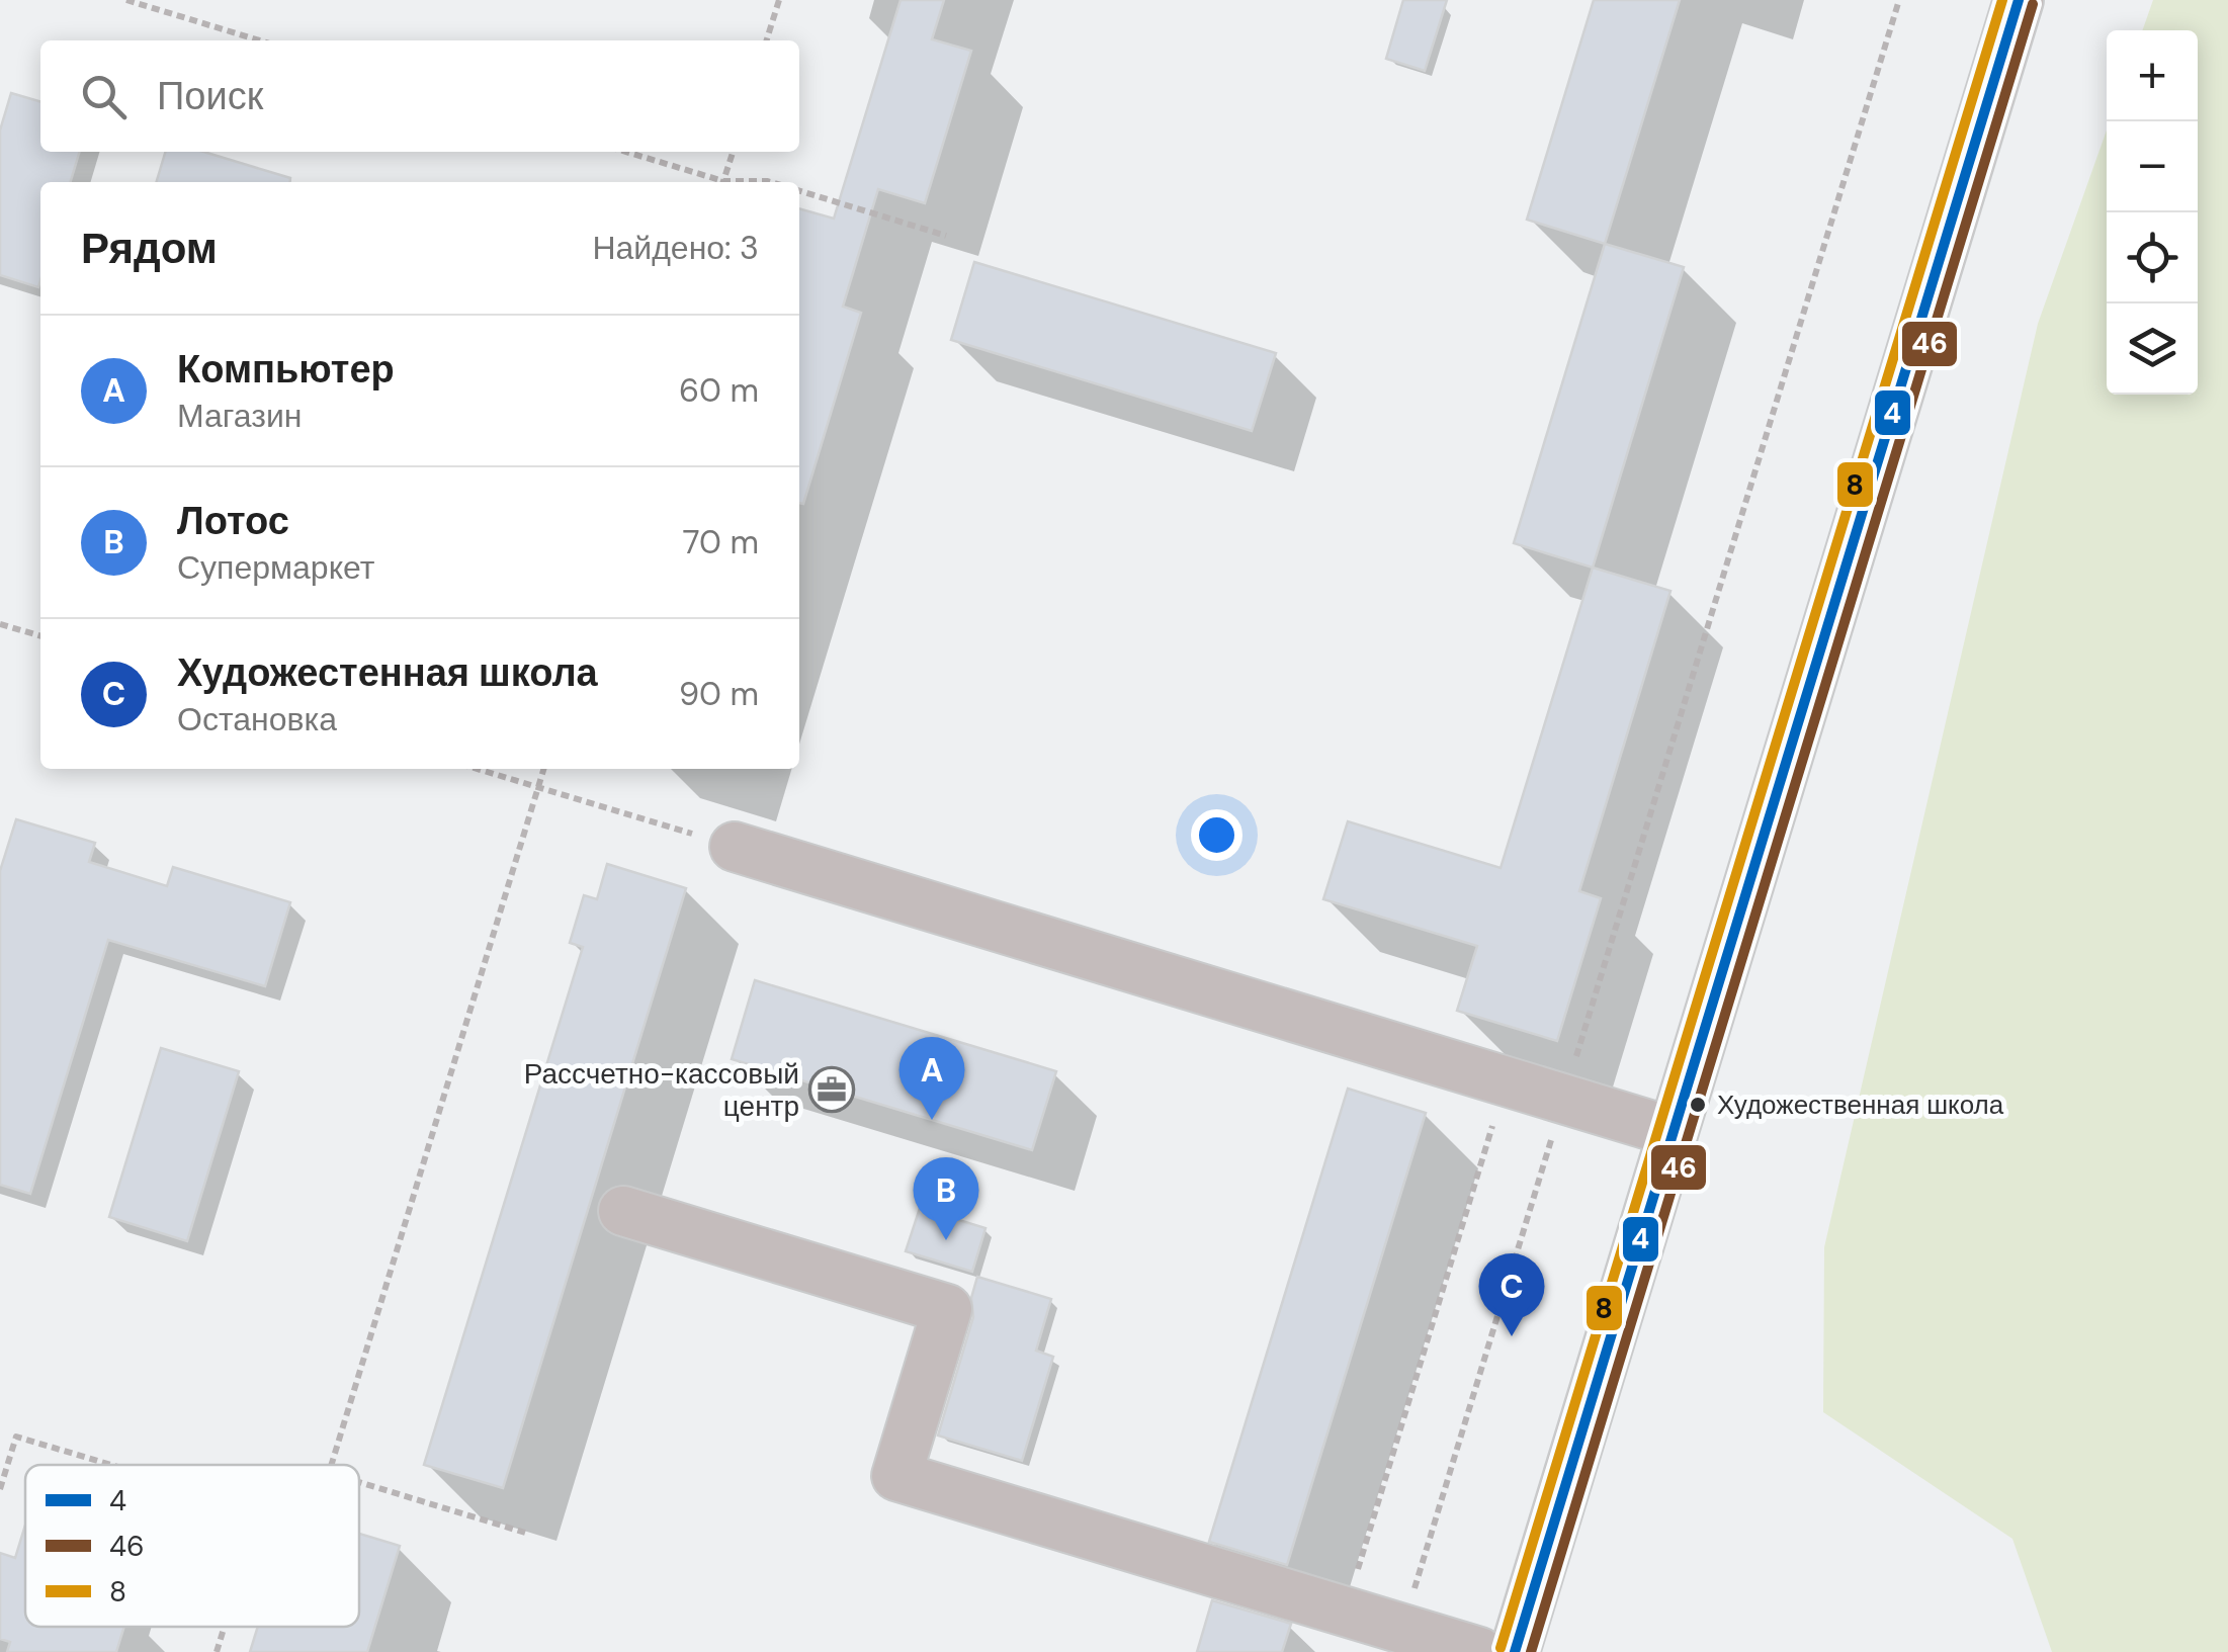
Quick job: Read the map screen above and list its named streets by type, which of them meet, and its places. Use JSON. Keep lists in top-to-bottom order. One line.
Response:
{"places":{"office":["Рассчетно-кассовый центр"],"other":["Художественная школа"]},"lines":["transit line 4","transit line 8","transit line 46"],"legend":["4","46","8"],"page":{"map_buttons":["+","−"],"search":"Поиск","heading":["Рядом","Найдено: 3"],"list":[{"mark":"A","name":"Компьютер","note":"Магазин","value":"60 m"},{"mark":"B","name":"Лотос","note":"Супермаркет","value":"70 m"},{"mark":"C","name":"Художестенная школа","note":"Остановка","value":"90 m"}],"pins":["A","B","C"]}}
